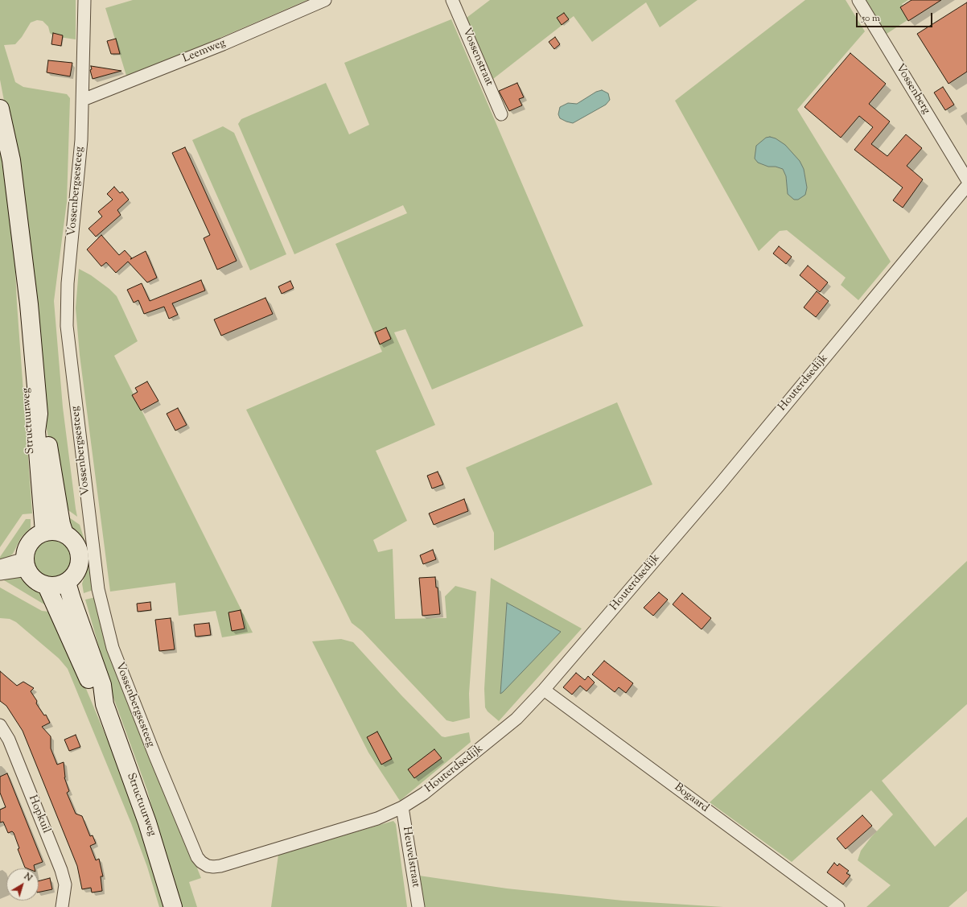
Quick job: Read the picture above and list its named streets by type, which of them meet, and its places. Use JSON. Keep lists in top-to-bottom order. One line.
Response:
{"streets":{"main road":["Structuurweg"],"street":["Leemweg","Vossenstraat","Vossenberg","Vossenbergsesteeg","Houterdsedijk","Bogaard","Hopkuil","Heuvelstraat"]},"crossings":[["Leemweg","Vossenbergsesteeg"],["Vossenbergsesteeg","Houterdsedijk"],["Houterdsedijk","Bogaard"],["Houterdsedijk","Heuvelstraat"]],"scale_bar":"50 m","north":"top right"}
